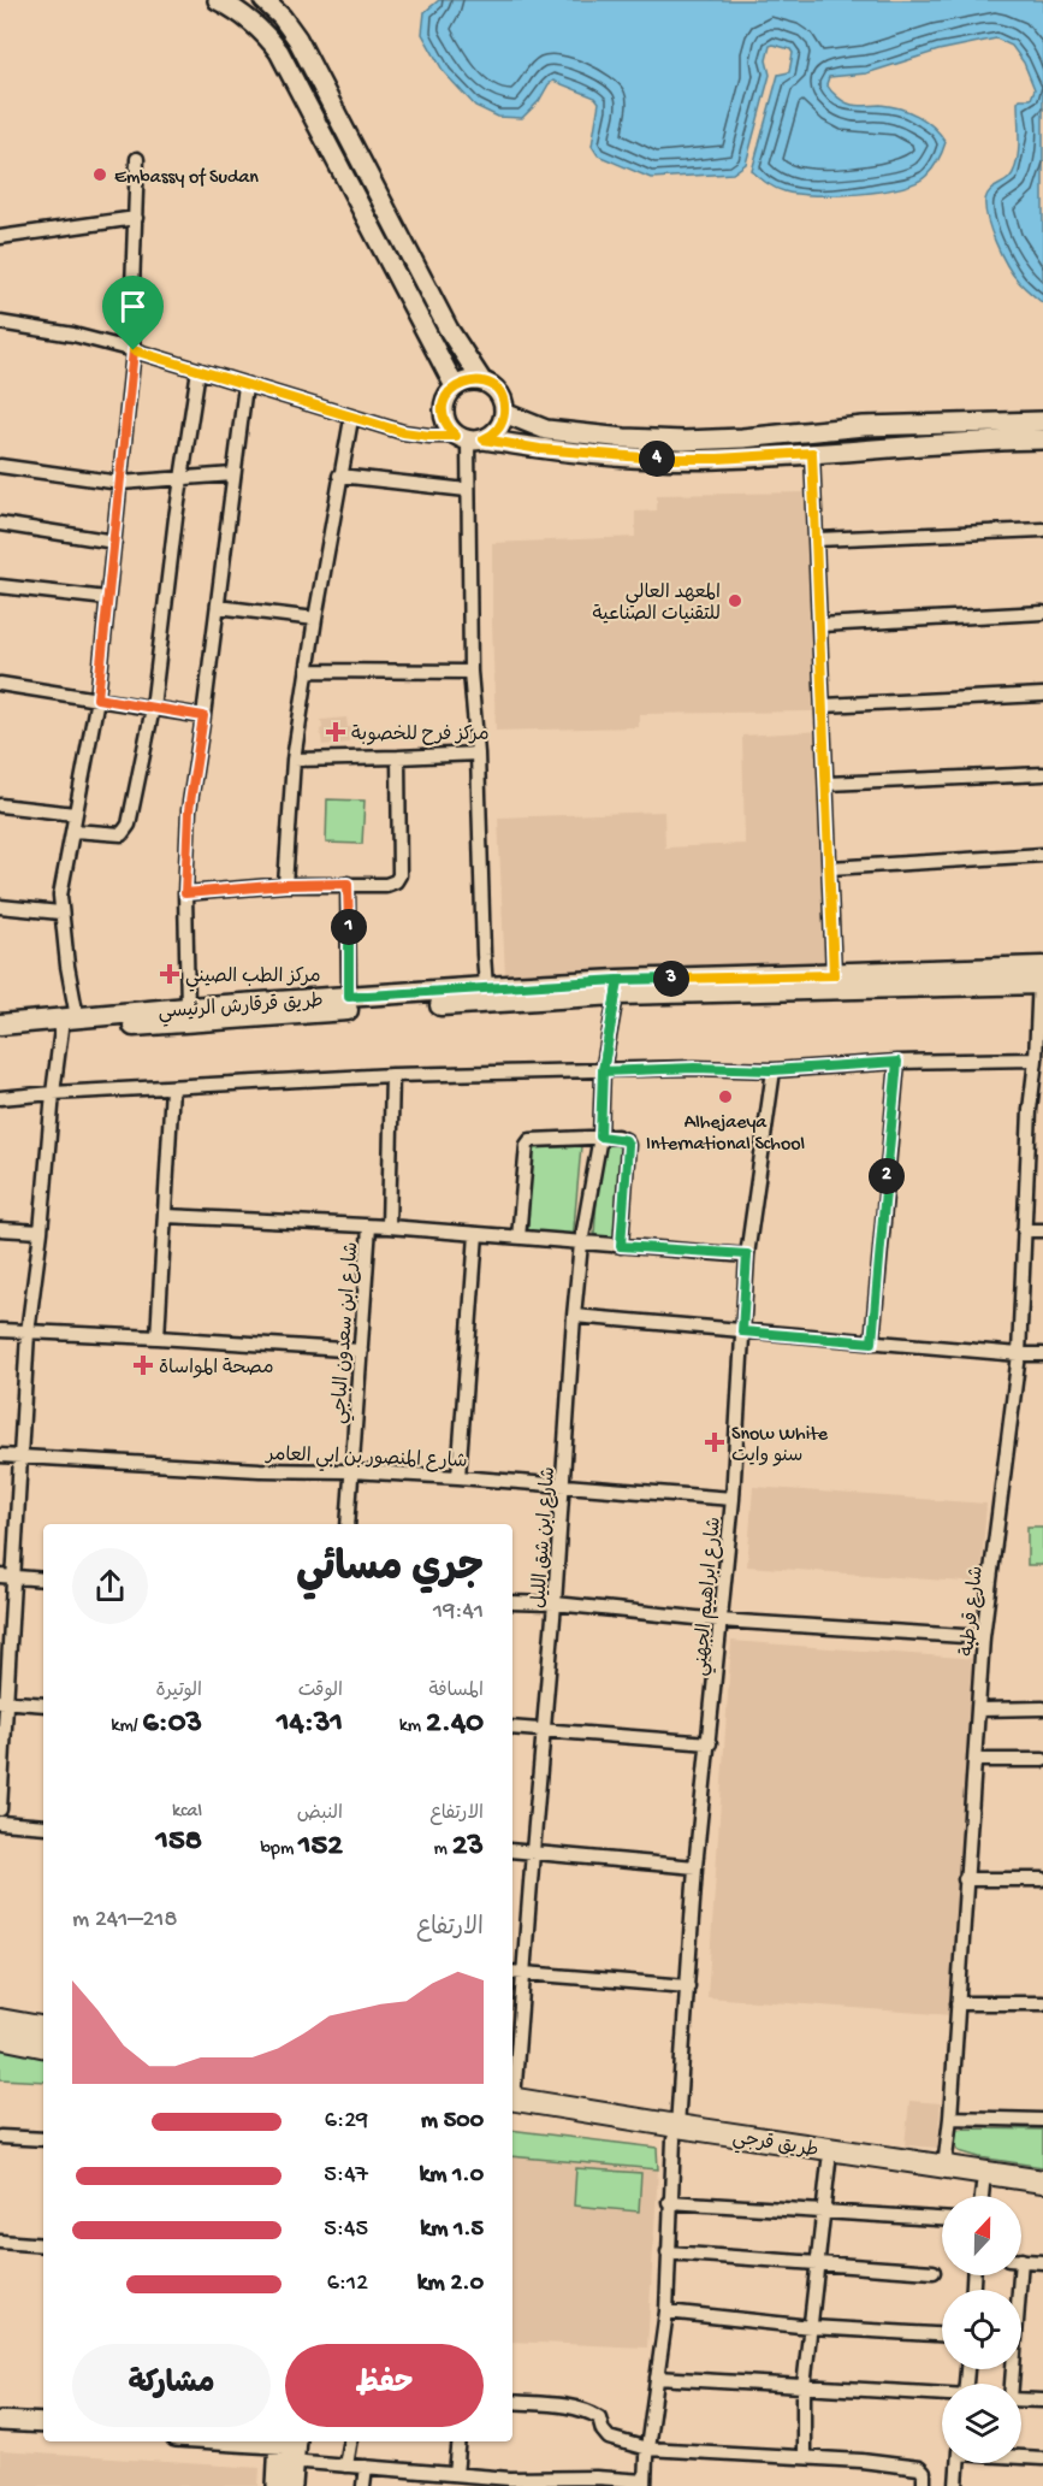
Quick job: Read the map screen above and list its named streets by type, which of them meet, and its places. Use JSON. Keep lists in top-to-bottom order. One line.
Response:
{"streets":{"highway":["طريق قرجي"],"main road":["طريق قرقارش الرئيسي"],"street":["شارع ابن سعدون الباجي","شارع المنصور بن ابي العامر","شارع ابن شق الليل","شارع ابراهيم الجهني","شارع قرطبة"]},"crossings":[["طريق قرقارش الرئيسي","شارع ابن شق الليل"],["طريق قرقارش الرئيسي","شارع قرطبة"],["شارع ابن سعدون الباجي","شارع المنصور بن ابي العامر"],["شارع المنصور بن ابي العامر","شارع ابن شق الليل"],["شارع المنصور بن ابي العامر","شارع ابراهيم الجهني"],["شارع ابراهيم الجهني","طريق قرجي"],["شارع قرطبة","طريق قرجي"]],"places":{"other":["Embassy of Sudan","المعهد العالي للتقنيات الصناعية","Alhejaeya International School"],"health":["مركز فرح للخصوبة","مركز الطب الصيني","مصحة المواساة","Snow White سنو وايت"]},"north":"top","page":{"pins":["4","1","3","2"],"heading":["جري مسائي","19:41"],"stats":[["المسافة","2.40 km"],["الوقت","14:31"],["الوتيرة","6:03 /km"],["الارتفاع","23 m"],["النبض","152 bpm"],["kcal","158"]],"chart":["الارتفاع","218–241 m"],"list":[{"name":"500 m","note":"6:29"},{"name":"1.0 km","note":"5:47"},{"name":"1.5 km","note":"5:45"},{"name":"2.0 km","note":"6:12"}],"buttons":["حفظ","مشاركة"]}}
